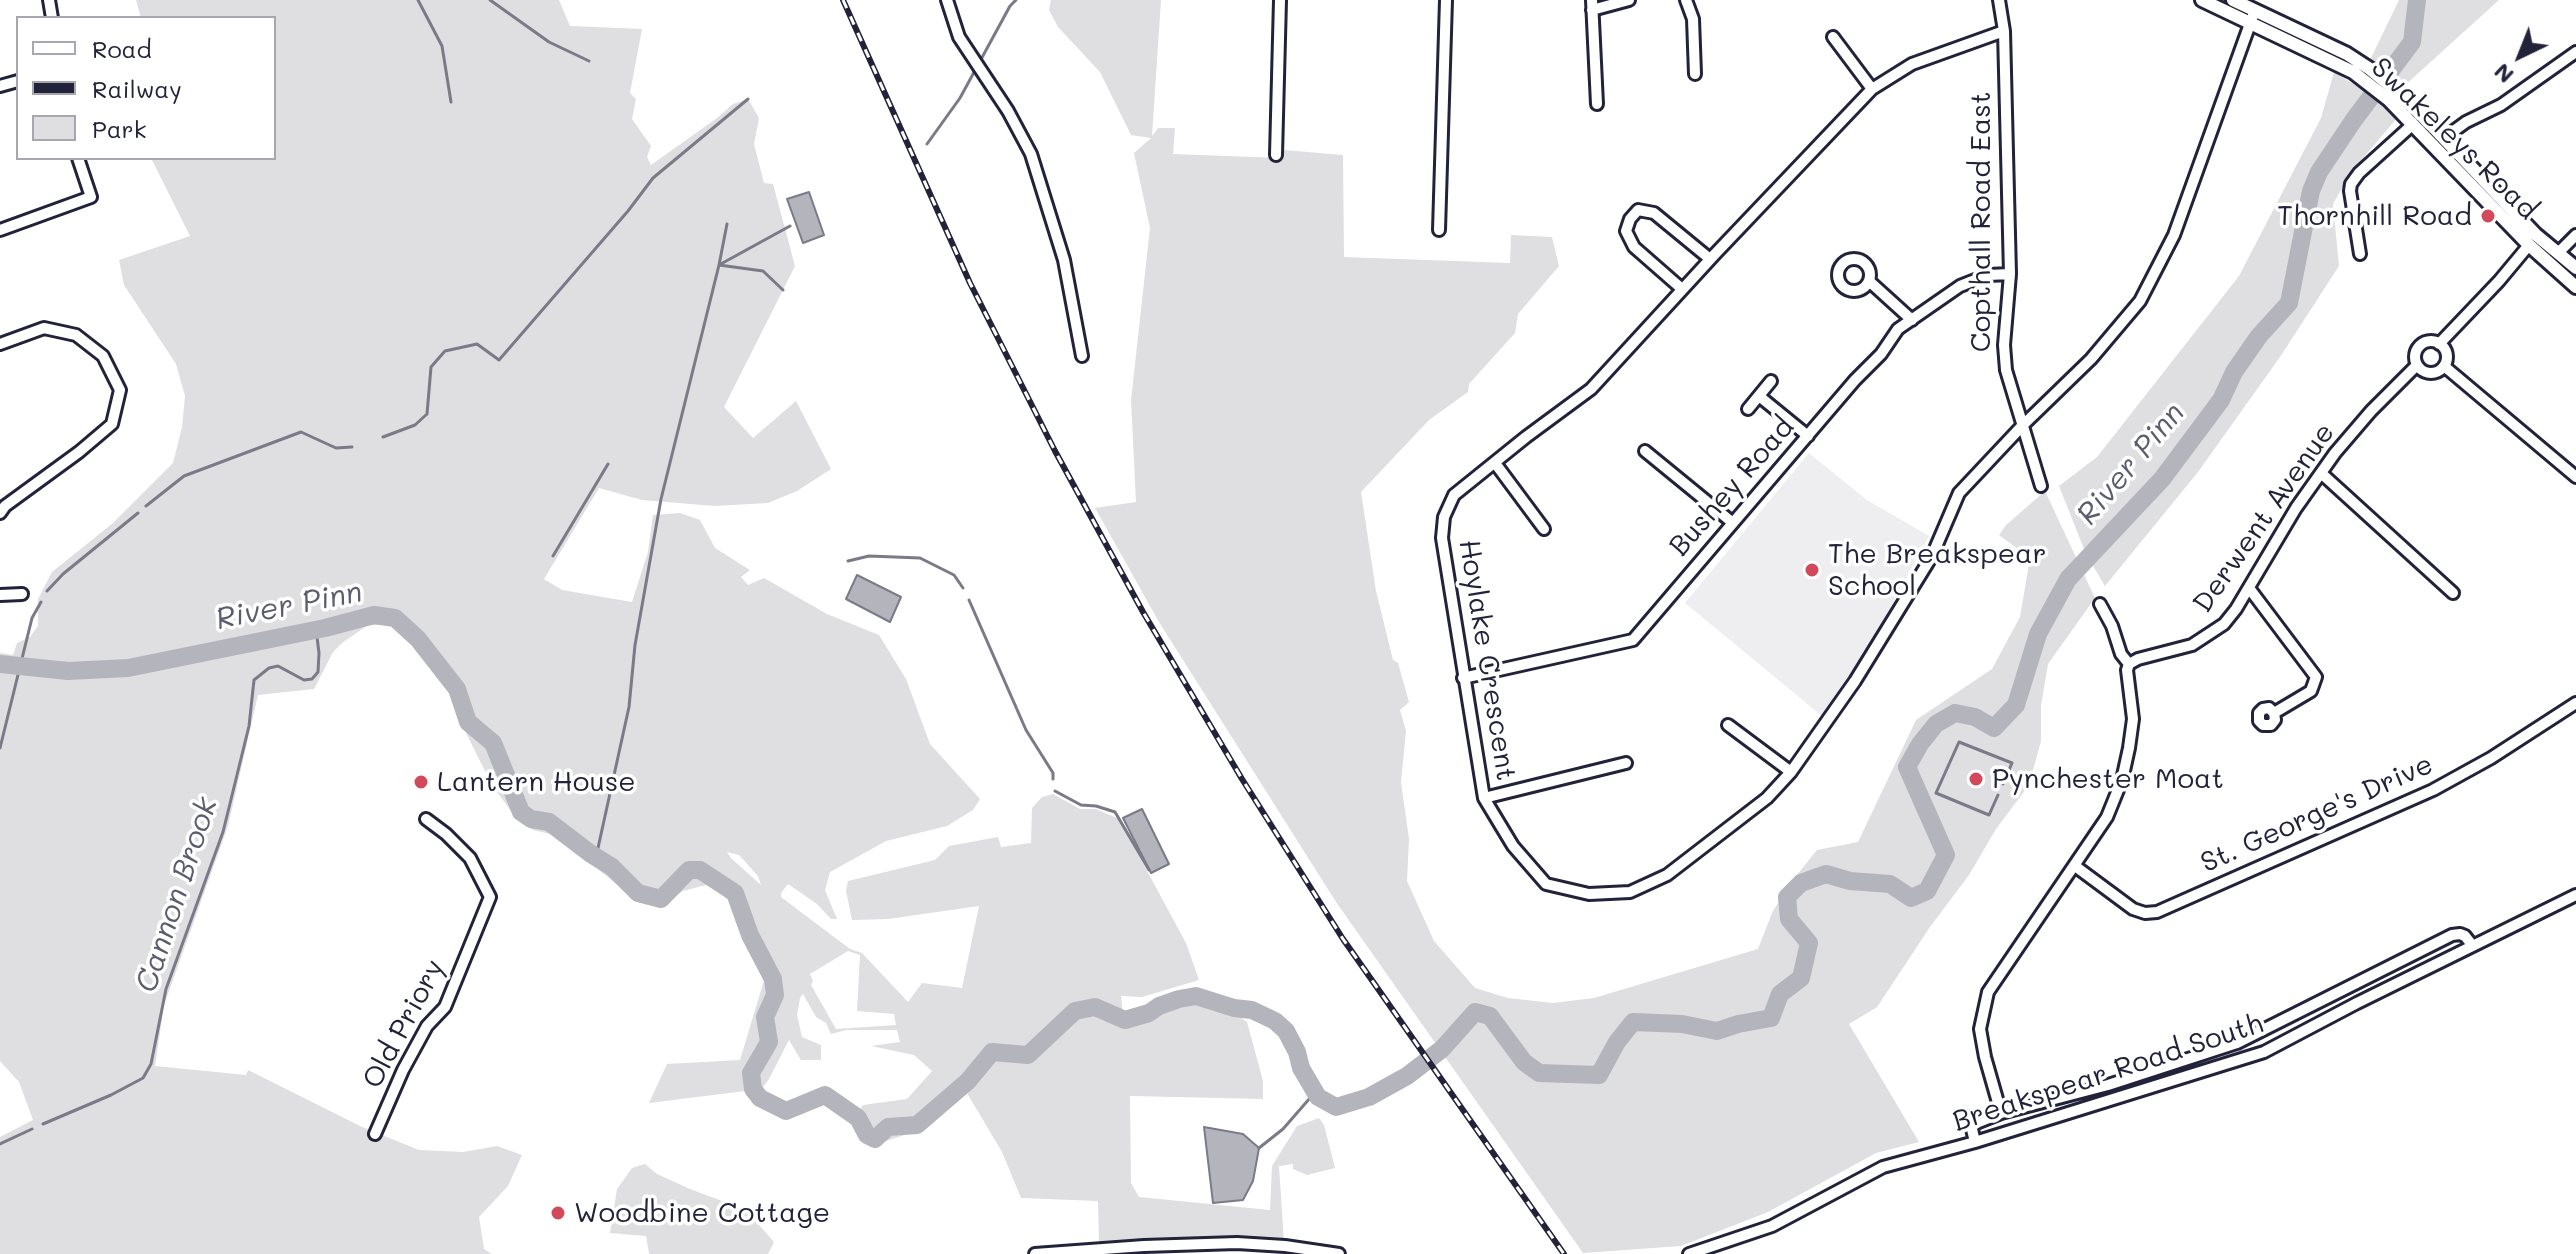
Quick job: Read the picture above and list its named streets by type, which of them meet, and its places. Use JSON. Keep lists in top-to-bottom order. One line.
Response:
{"streets":{"main road":["Swakeleys Road"],"street":["Copthall Road East","Bushey Road","Derwent Avenue","Hoylake Crescent","St. George's Drive","Old Priory","Breakspear Road South"]},"crossings":[["Swakeleys Road","Derwent Avenue"],["Swakeleys Road","Hoylake Crescent"],["Copthall Road East","Bushey Road"],["Copthall Road East","Hoylake Crescent"],["Bushey Road","Hoylake Crescent"]],"water":["River Pinn","Cannon Brook"],"places":["Thornhill Road","The Breakspear School","Pynchester Moat","Lantern House","Woodbine Cottage"],"legend":["Road","Railway","Park"],"north":"bottom left"}
